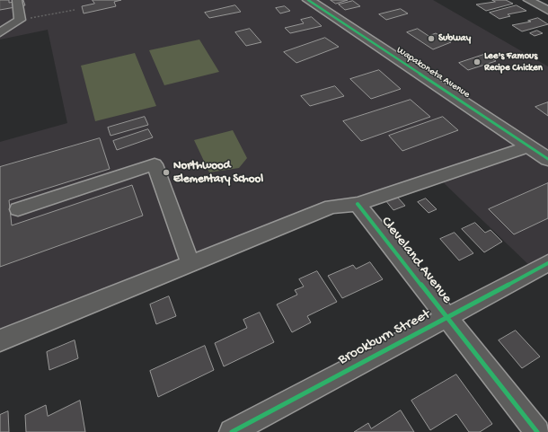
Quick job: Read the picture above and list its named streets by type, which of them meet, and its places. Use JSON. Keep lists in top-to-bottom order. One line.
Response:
{"streets":{"main road":["Wapakoneta Avenue"],"street":["Cleveland Avenue","Brookburn Street"]},"crossings":[["Cleveland Avenue","Brookburn Street"]],"places":["Subway","Lee's Famous Recipe Chicken","Northwood Elementary School"]}
